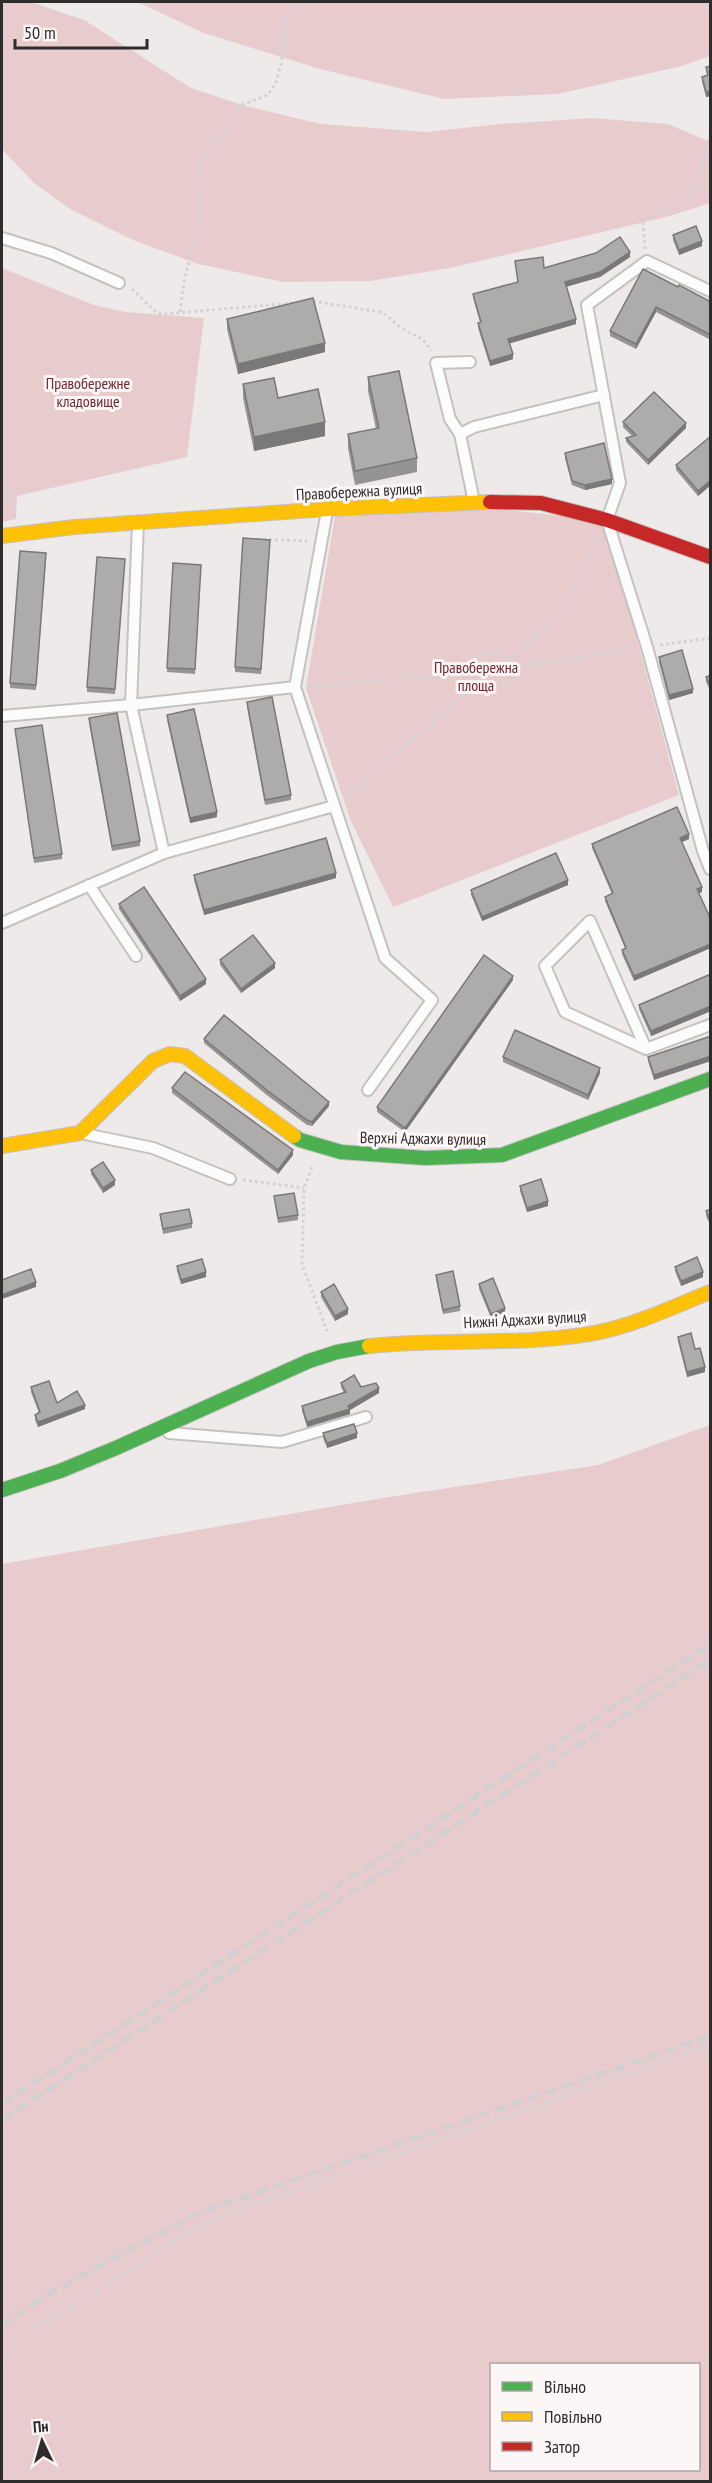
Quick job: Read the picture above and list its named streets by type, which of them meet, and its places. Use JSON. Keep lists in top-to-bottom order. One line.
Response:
{"streets":{"street":["Правобережна вулиця","Верхні Аджахи вулиця","Нижні Аджахи вулиця"]},"parks":["Правобережне кладовище","Правобережна площа"],"legend":["Вільно","Повільно","Затор"],"scale_bar":"50 m","north":"top"}
